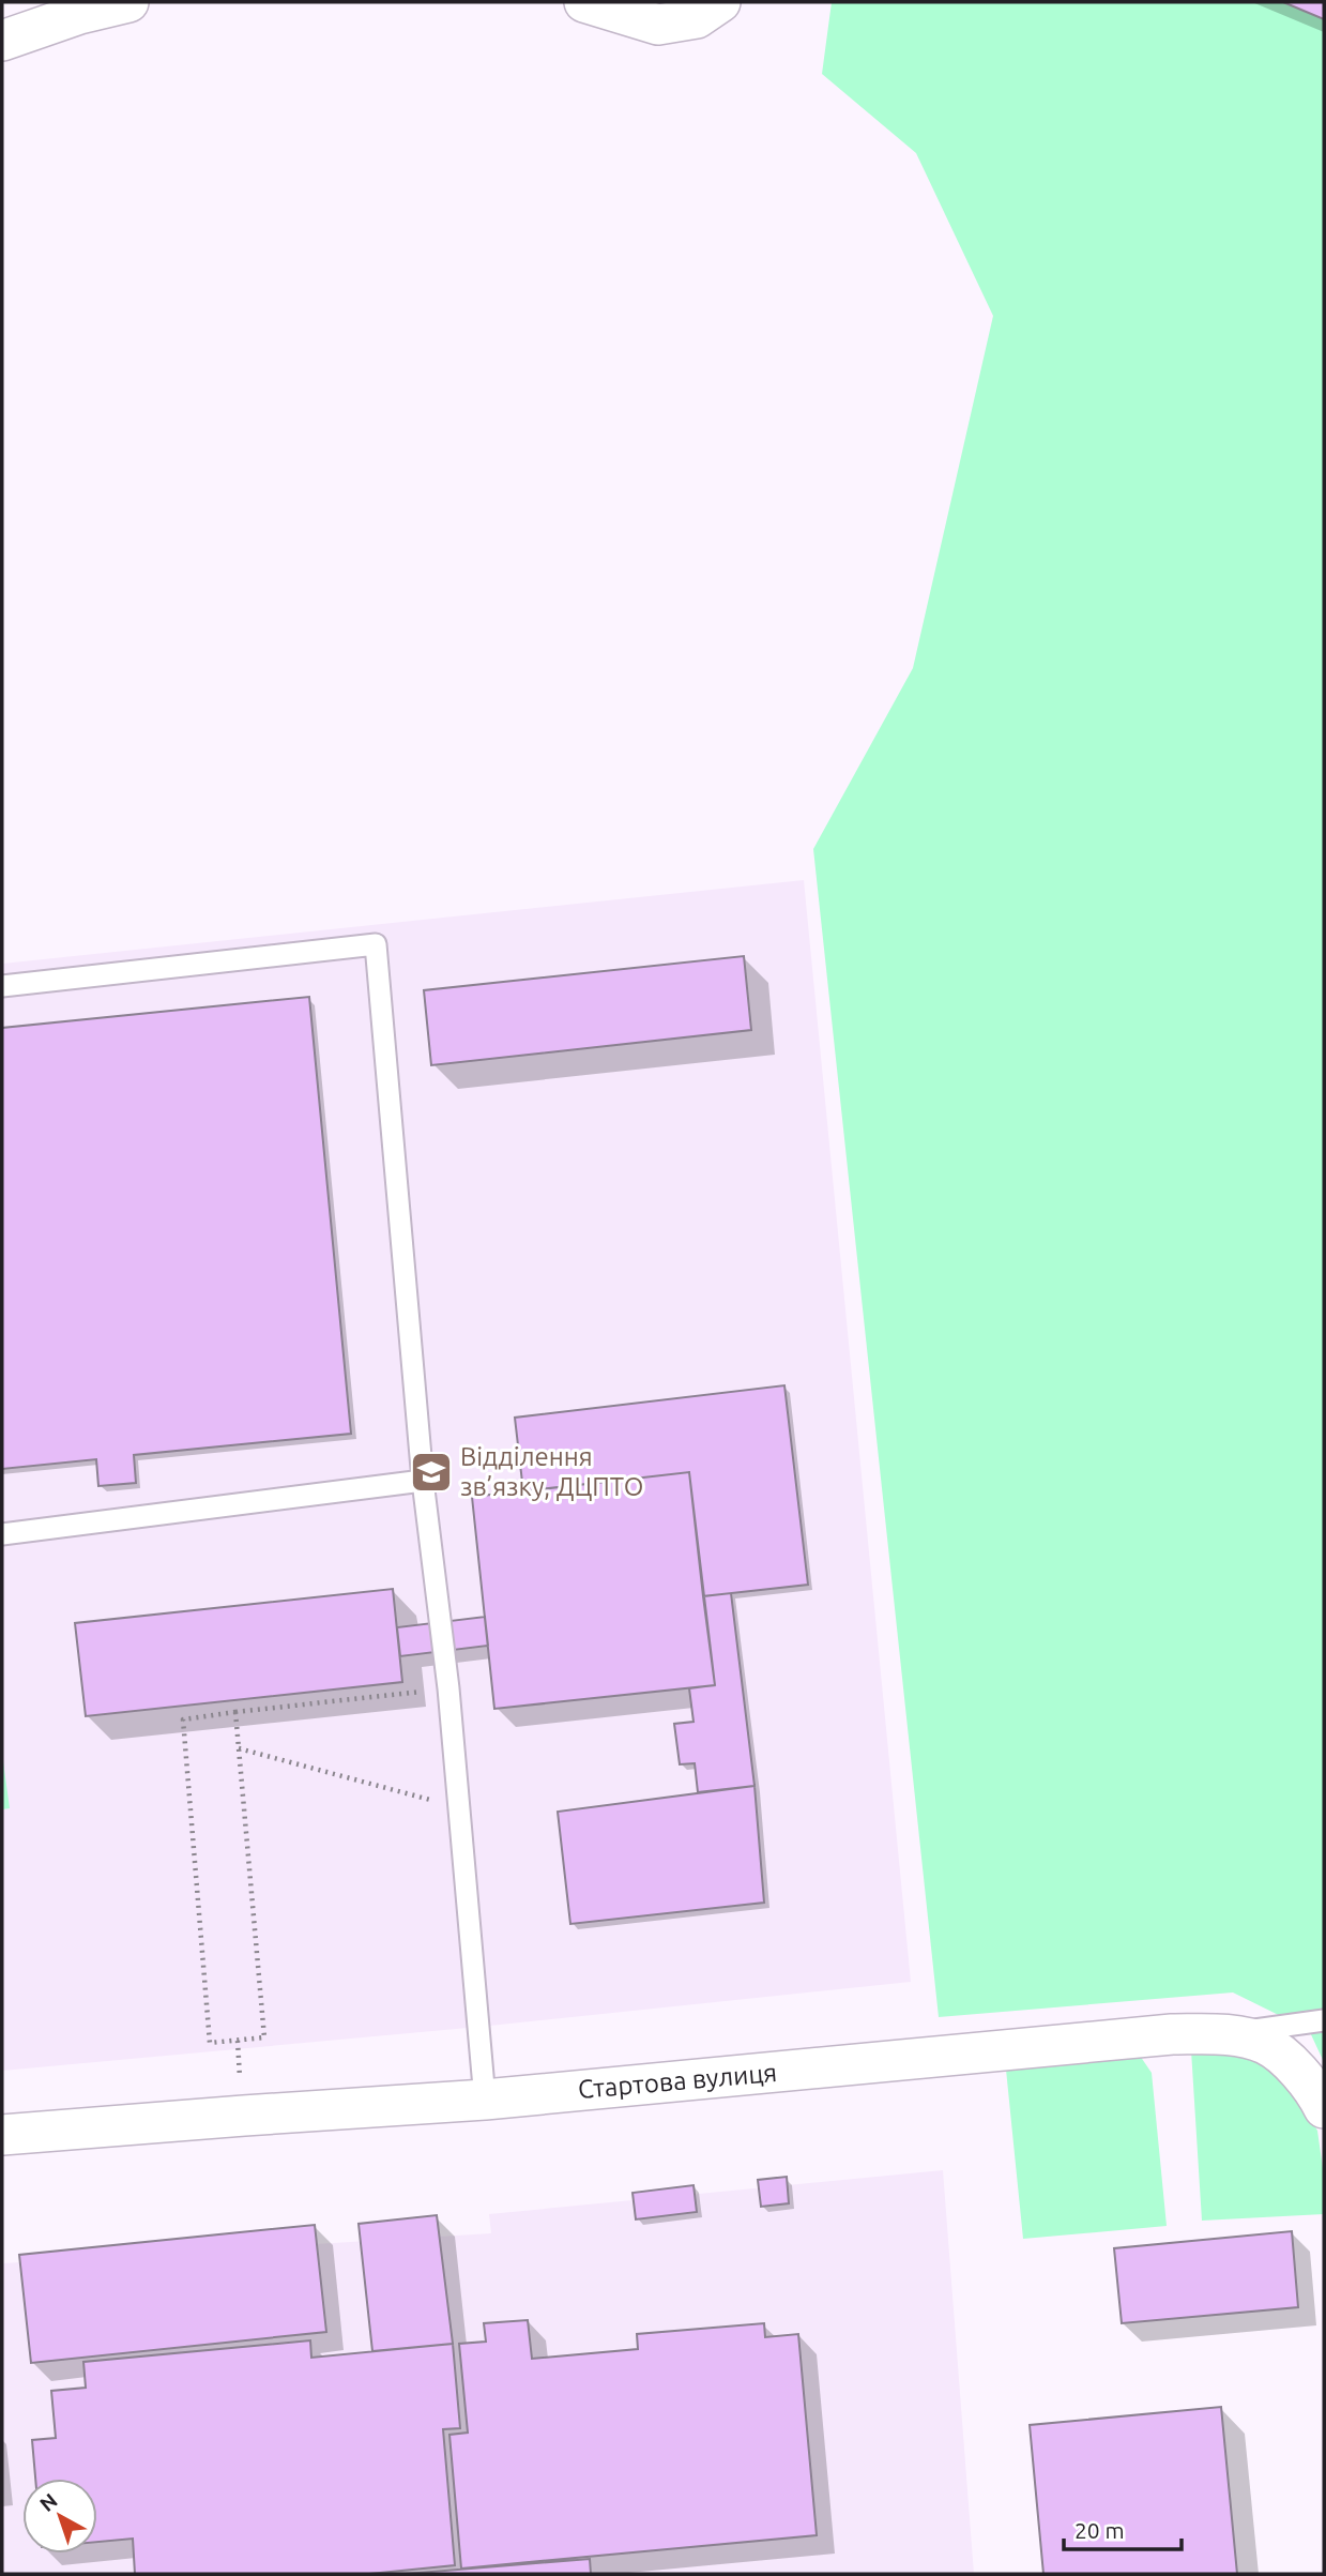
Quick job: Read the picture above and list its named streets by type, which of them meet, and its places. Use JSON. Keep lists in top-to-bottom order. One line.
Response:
{"streets":{"street":["Стартова вулиця"]},"places":{"school or university":["Відділення зв’язку, ДЦПТО"]},"scale_bar":"20 m","north":"top left"}
